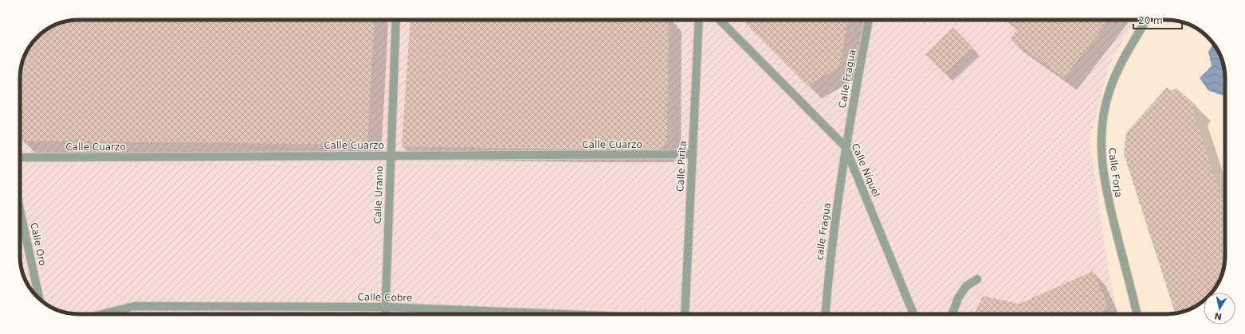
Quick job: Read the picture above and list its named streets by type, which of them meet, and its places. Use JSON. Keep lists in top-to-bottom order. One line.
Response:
{"streets":{"street":["Calle Fragua","Calle Cuarzo","Calle Pirita","Calle Níquel","Calle Forja","Calle Uranio","calle Fragua","Calle Oro","Calle Cobre"]},"crossings":[["Calle Fragua","Calle Níquel"],["Calle Fragua","calle Fragua"],["Calle Cuarzo","Calle Pirita"],["Calle Cuarzo","Calle Uranio"],["Calle Níquel","calle Fragua"],["Calle Uranio","Calle Cobre"]],"scale_bar":"20 m","north":"bottom"}
